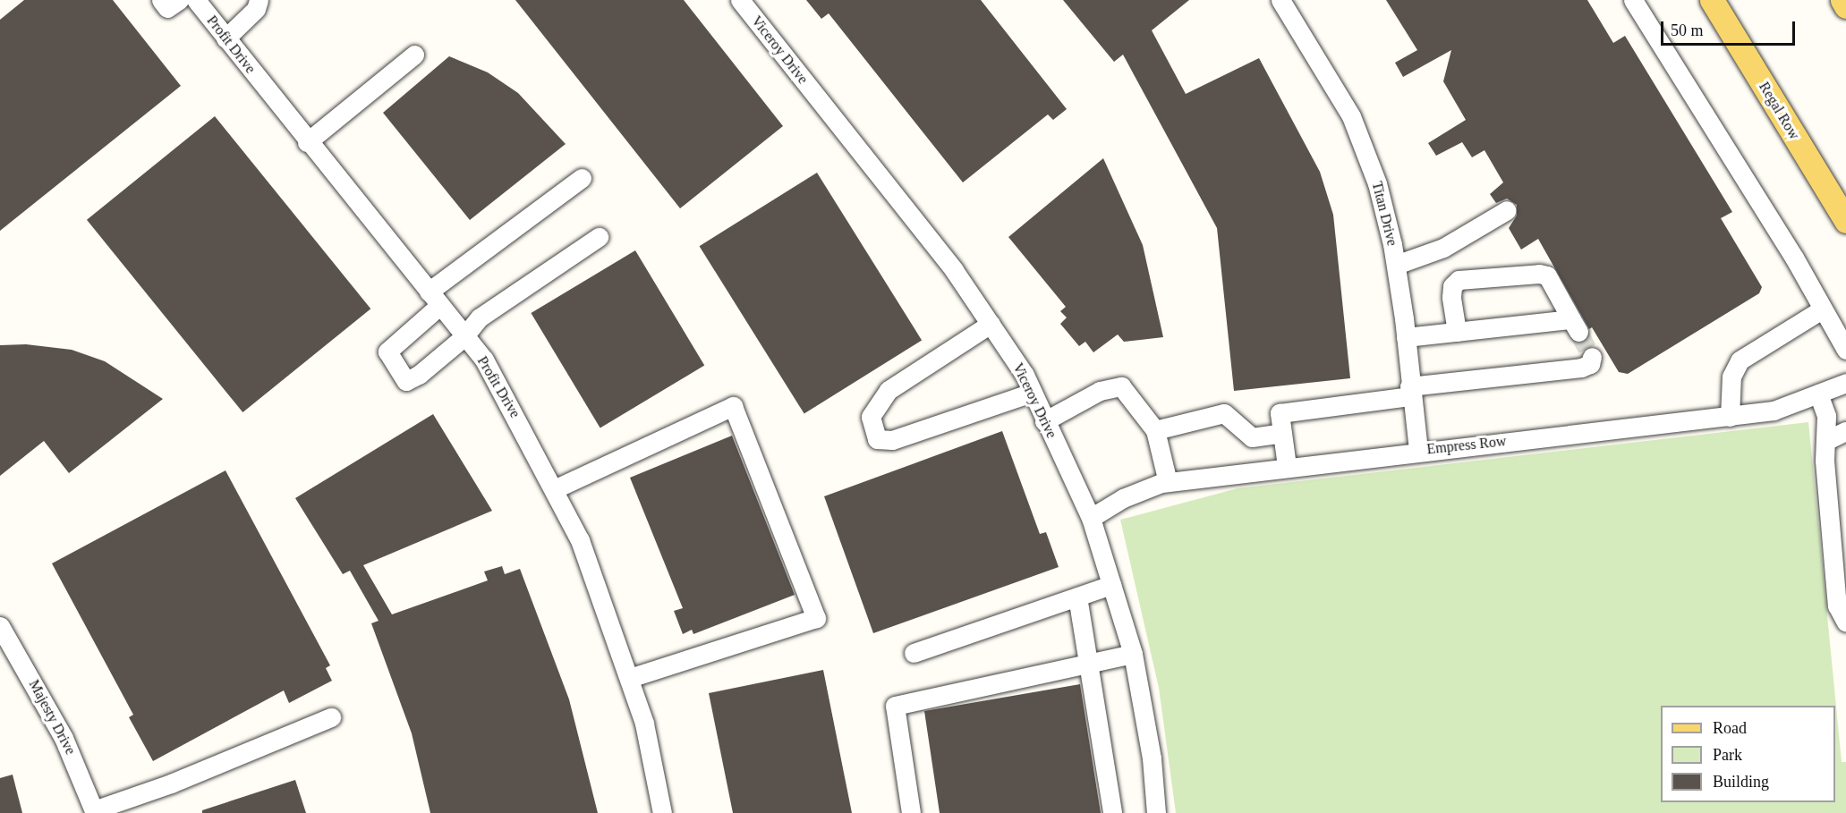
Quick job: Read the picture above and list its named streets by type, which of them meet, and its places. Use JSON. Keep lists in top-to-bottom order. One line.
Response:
{"streets":{"main road":["Regal Row"],"street":["Profit Drive","Viceroy Drive","Titan Drive","Empress Row","Majesty Drive"]},"crossings":[["Viceroy Drive","Empress Row"],["Titan Drive","Empress Row"]],"legend":["Road","Park","Building"],"scale_bar":"50 m"}
